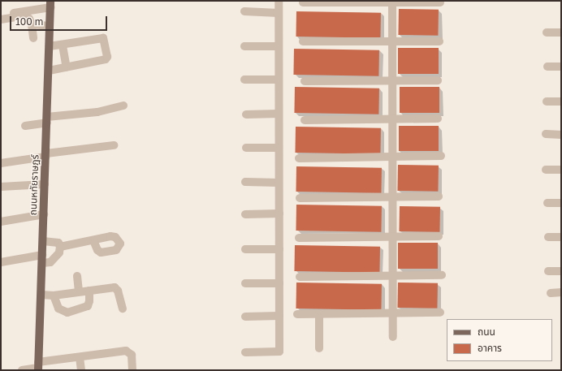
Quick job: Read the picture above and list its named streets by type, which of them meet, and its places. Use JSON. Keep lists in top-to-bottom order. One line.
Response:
{"streets":{"main road":["ถนนหทัยราษฎร์"]},"legend":["ถนน","อาคาร"],"scale_bar":"100 m"}
